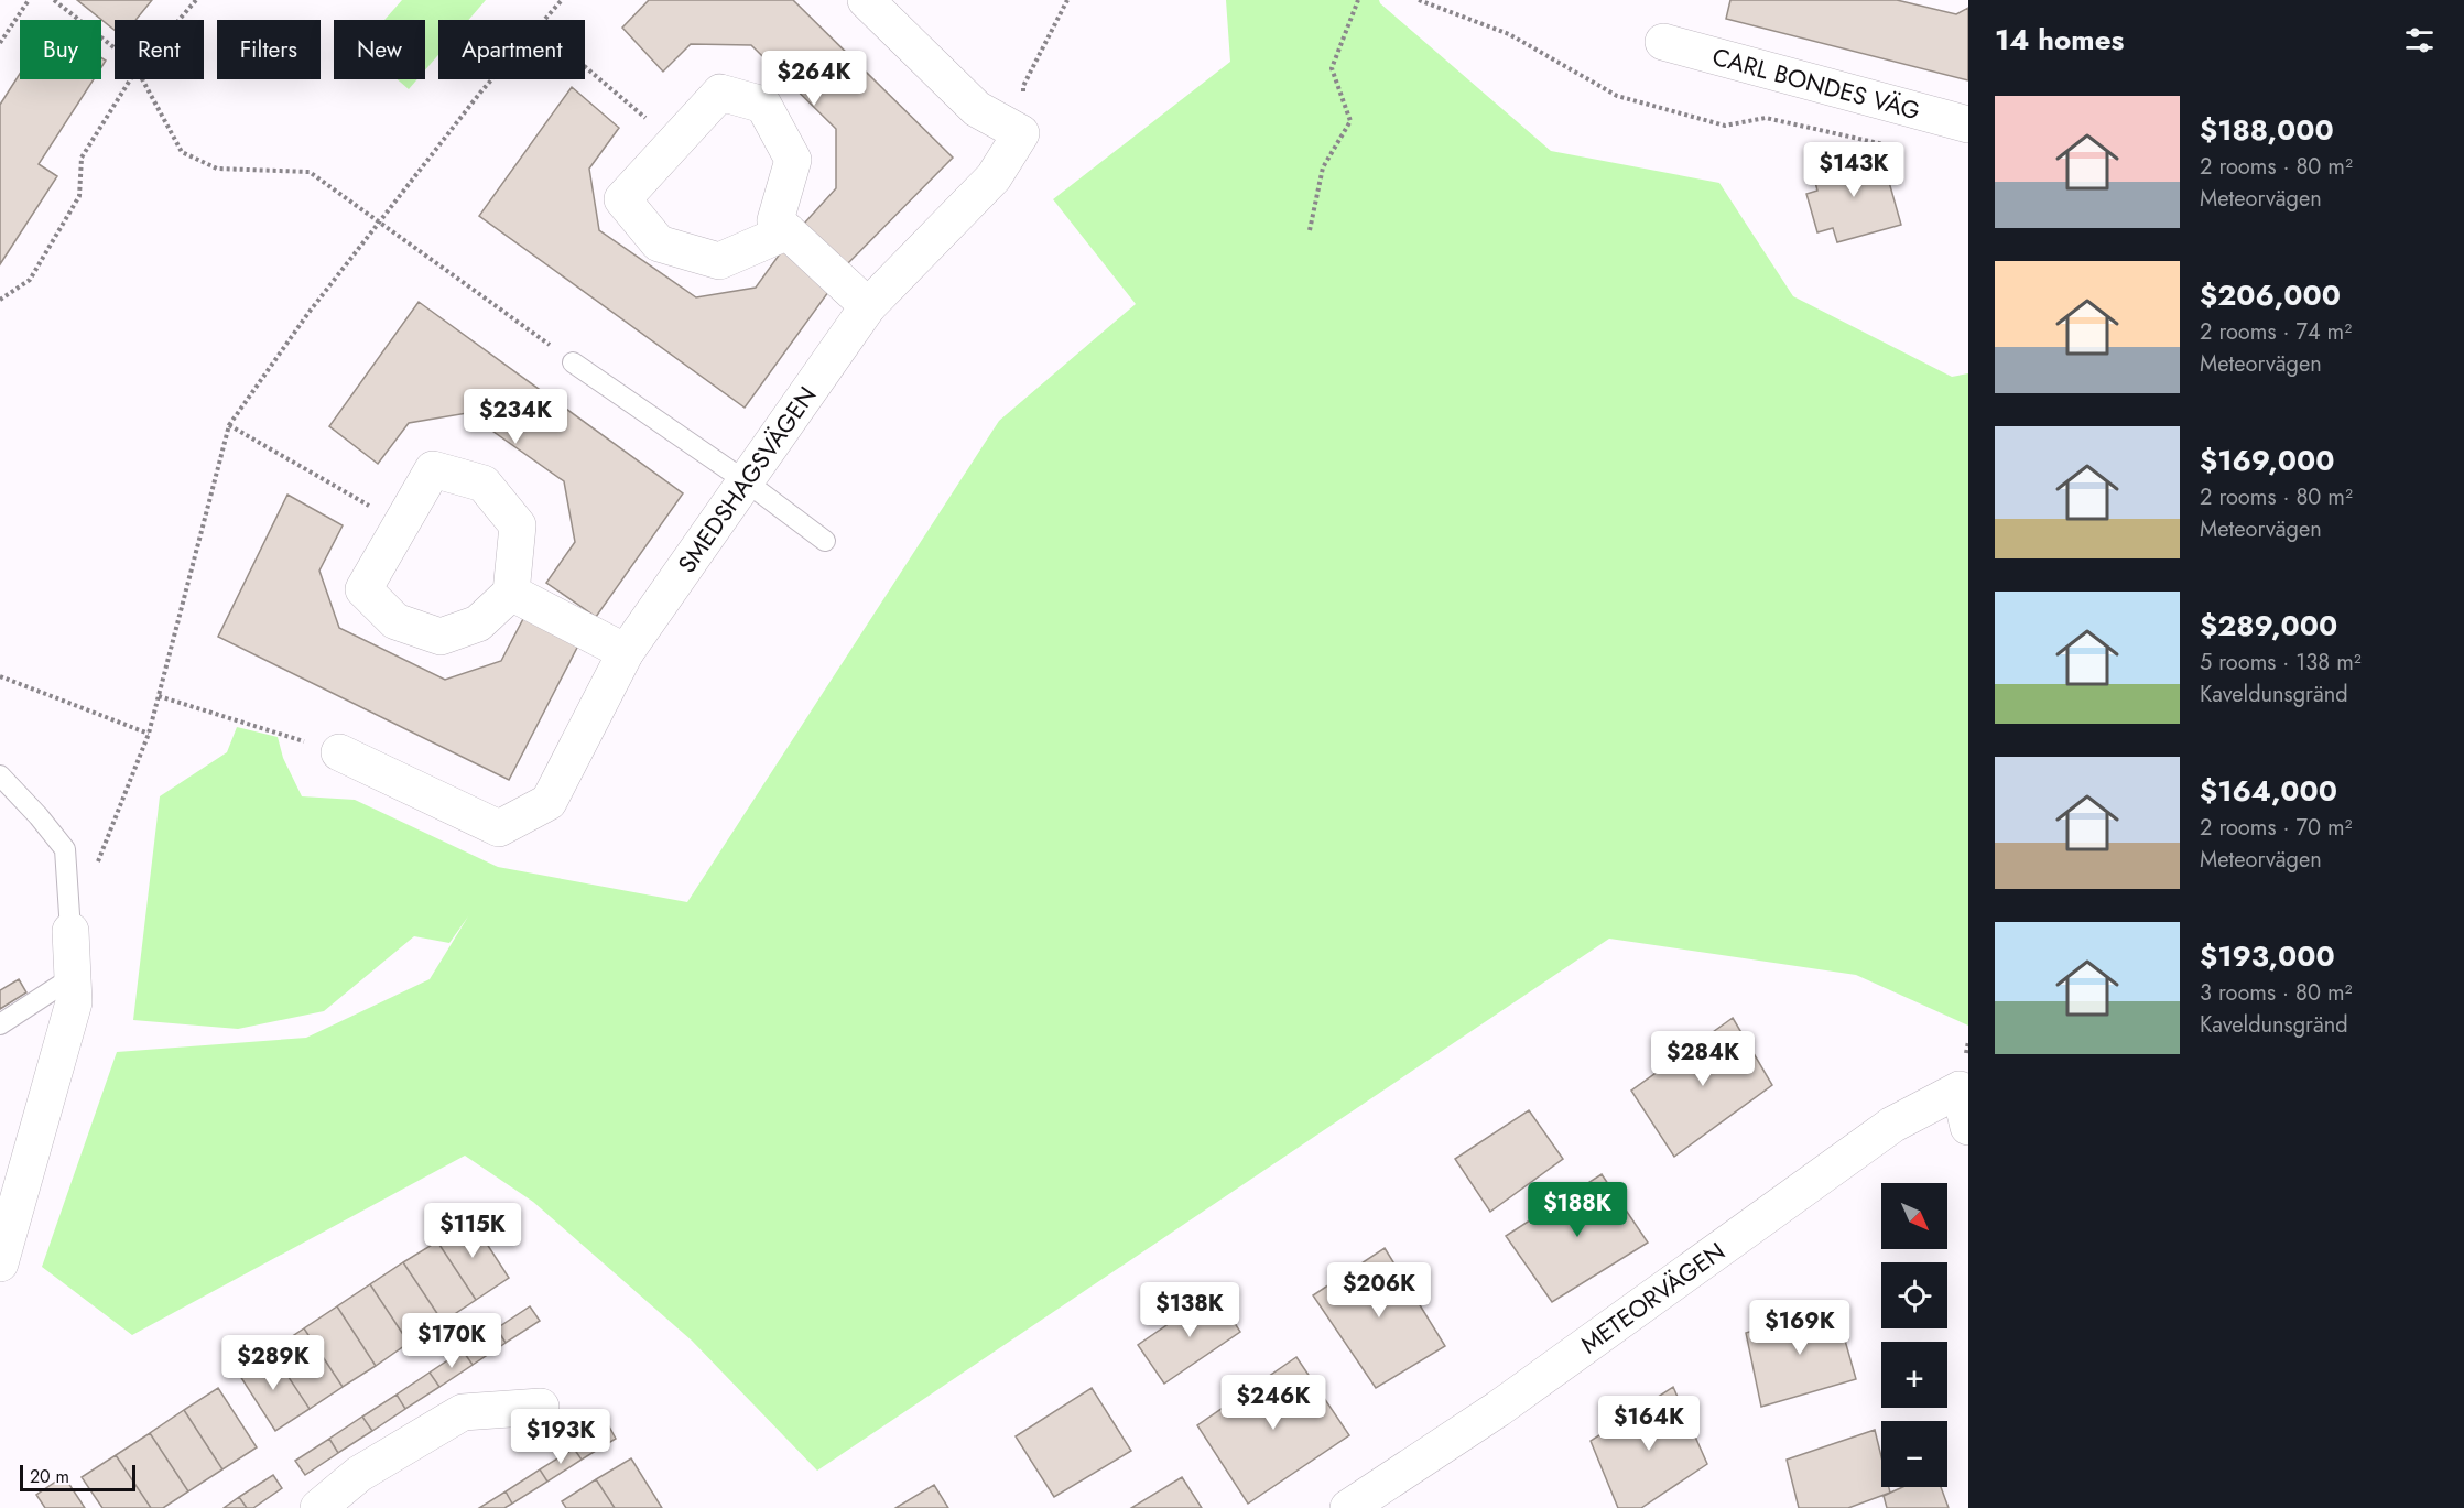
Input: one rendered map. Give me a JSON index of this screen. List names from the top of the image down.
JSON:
{
  "streets": {
    "street": ["CARL BONDES VÄG", "SMEDSHAGSVÄGEN", "METEORVÄGEN"]
  },
  "scale_bar": "20 m",
  "north": "bottom right",
  "page": {
    "heading": "14 homes",
    "chip": [
      "Buy",
      "Rent",
      "Filters",
      "New",
      "Apartment"
    ],
    "price": [
      "$264K",
      "$143K",
      "$234K",
      "$284K",
      "$188K",
      "$115K",
      "$206K",
      "$138K",
      "$169K",
      "$170K",
      "$289K",
      "$246K",
      "$164K",
      "$193K"
    ],
    "list": [
      {
        "name": "$188,000",
        "note": "2 rooms · 80 m² · Meteorvägen"
      },
      {
        "name": "$206,000",
        "note": "2 rooms · 74 m² · Meteorvägen"
      },
      {
        "name": "$169,000",
        "note": "2 rooms · 80 m² · Meteorvägen"
      },
      {
        "name": "$289,000",
        "note": "5 rooms · 138 m² · Kaveldunsgränd"
      },
      {
        "name": "$164,000",
        "note": "2 rooms · 70 m² · Meteorvägen"
      },
      {
        "name": "$193,000",
        "note": "3 rooms · 80 m² · Kaveldunsgränd"
      }
    ],
    "map_buttons": ["+", "−"],
    "scale": "20 m"
  }
}
